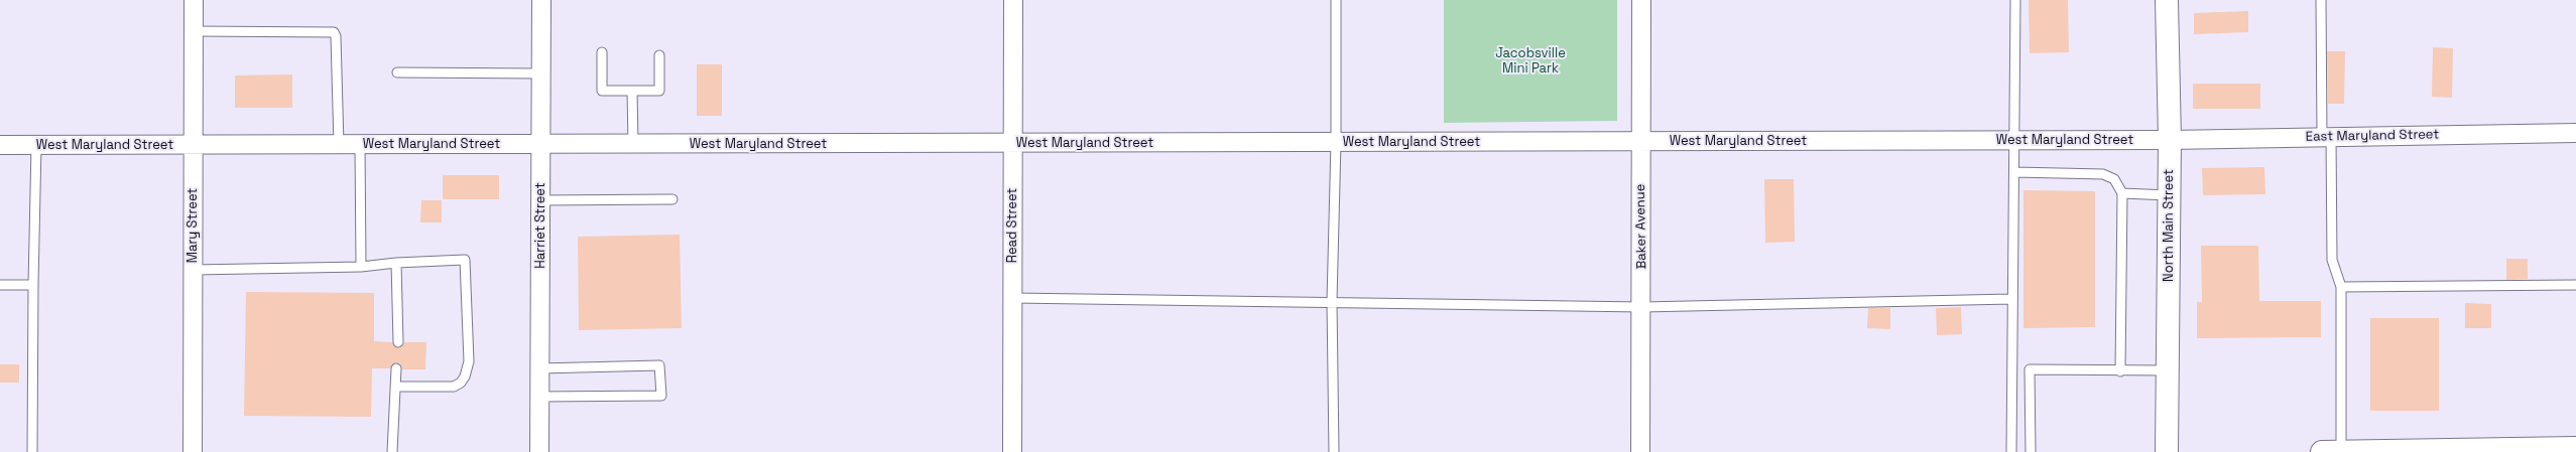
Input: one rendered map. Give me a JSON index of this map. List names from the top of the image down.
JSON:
{
  "streets": {
    "street": [
      "East Maryland Street",
      "West Maryland Street",
      "Mary Street",
      "Harriet Street",
      "Read Street",
      "North Main Street",
      "Baker Avenue"
    ]
  },
  "crossings": [
    ["East Maryland Street", "West Maryland Street"],
    ["East Maryland Street", "North Main Street"],
    ["West Maryland Street", "Mary Street"],
    ["West Maryland Street", "Harriet Street"],
    ["West Maryland Street", "Read Street"],
    ["West Maryland Street", "North Main Street"],
    ["West Maryland Street", "Baker Avenue"]
  ],
  "parks": ["Jacobsville Mini Park"]
}
